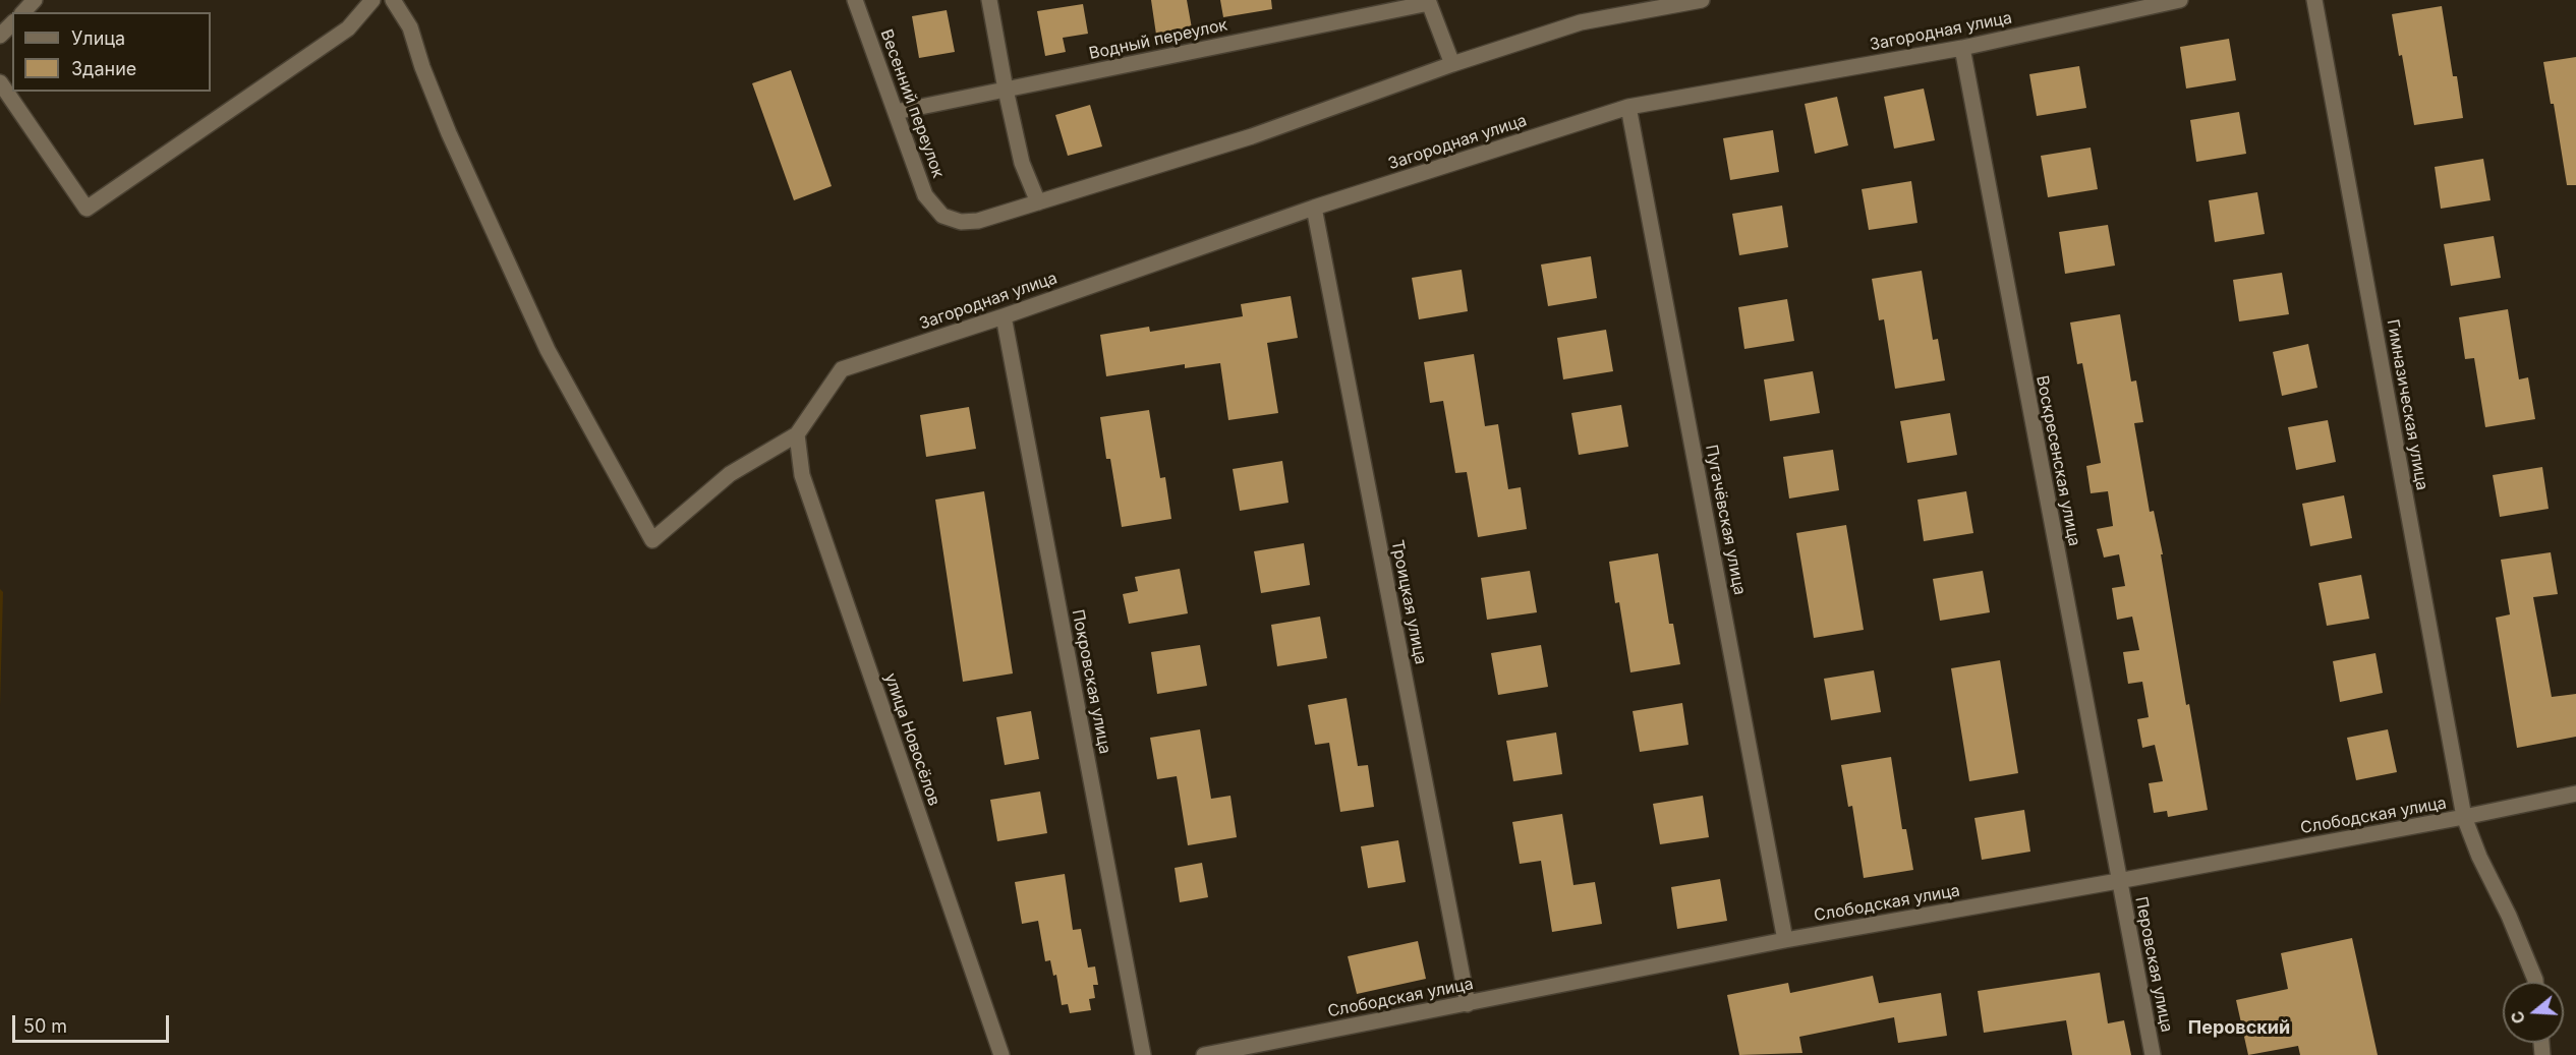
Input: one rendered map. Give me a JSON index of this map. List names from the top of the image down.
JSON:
{
  "streets": {
    "street": [
      "Загородная улица",
      "Водный переулок",
      "Весенний переулок",
      "Гимназическая улица",
      "Воскресенская улица",
      "Пугачёвская улица",
      "Троицкая улица",
      "Покровская улица",
      "улица Новосёлов",
      "Слободская улица",
      "Перовская улица"
    ]
  },
  "crossings": [
    ["Загородная улица", "Воскресенская улица"],
    ["Загородная улица", "Пугачёвская улица"],
    ["Загородная улица", "Троицкая улица"],
    ["Загородная улица", "Покровская улица"],
    ["Загородная улица", "улица Новосёлов"],
    ["Водный переулок", "Весенний переулок"],
    ["Гимназическая улица", "Слободская улица"],
    ["Воскресенская улица", "Слободская улица"],
    ["Воскресенская улица", "Перовская улица"],
    ["Пугачёвская улица", "Слободская улица"],
    ["Троицкая улица", "Слободская улица"],
    ["Слободская улица", "Перовская улица"]
  ],
  "districts": ["Перовский"],
  "legend": ["Улица", "Здание"],
  "scale_bar": "50 m",
  "north": "left"
}
